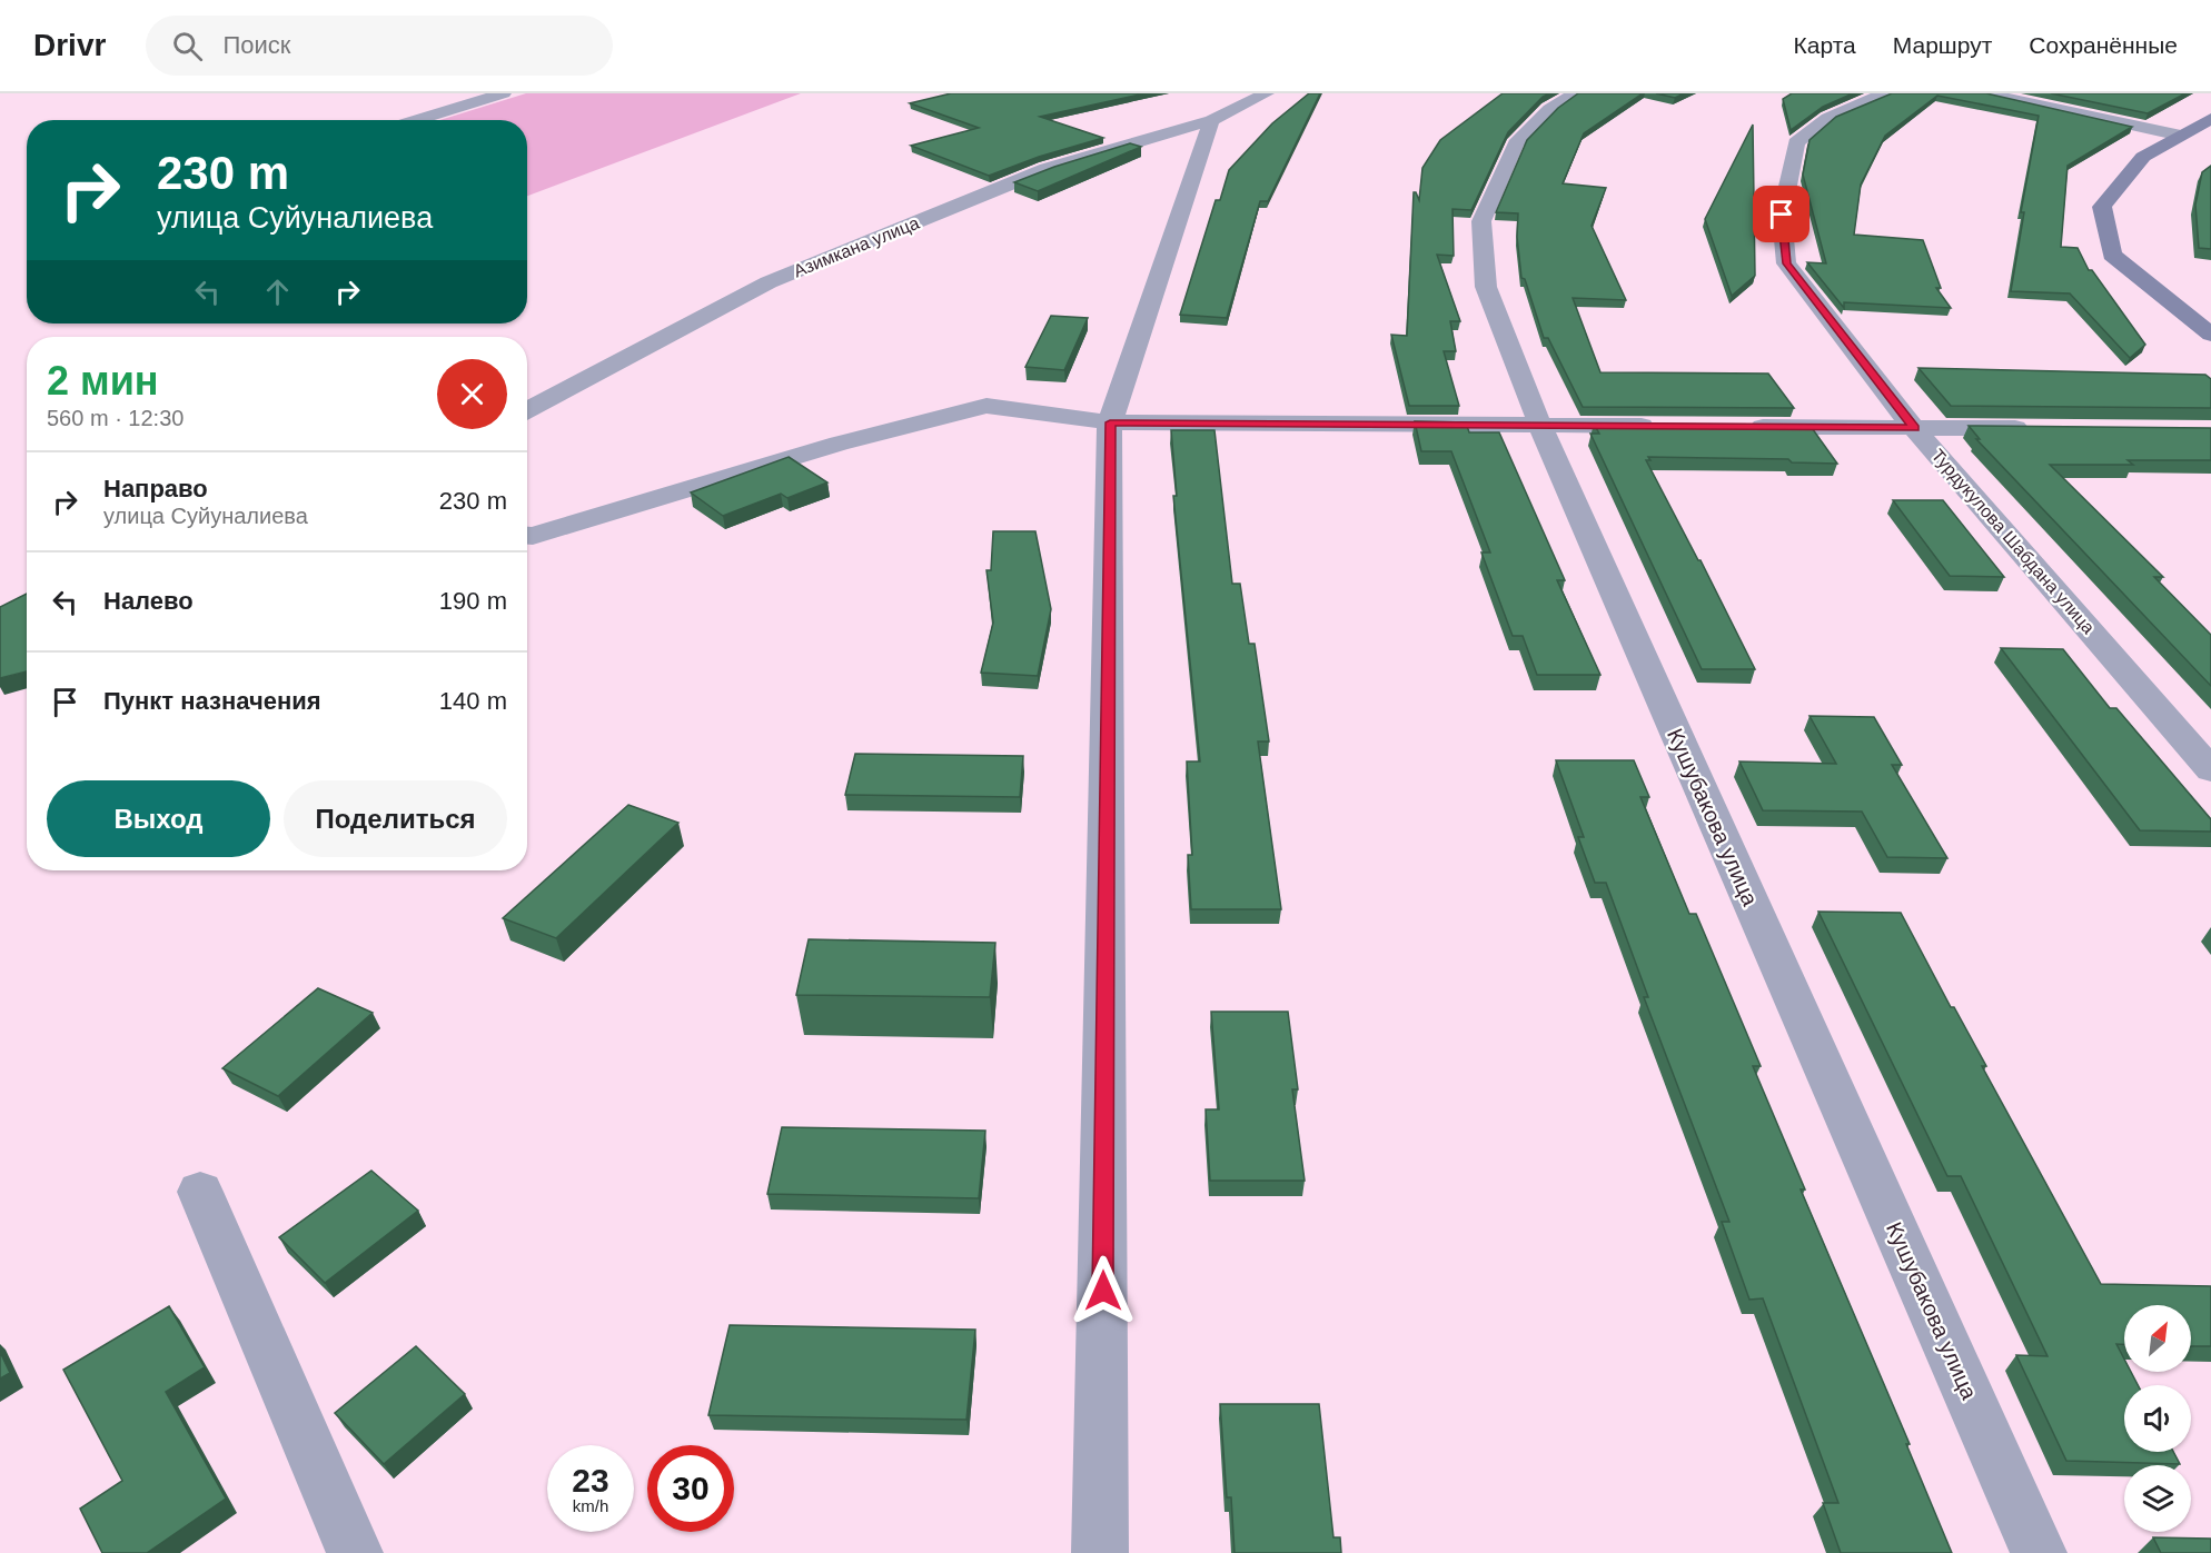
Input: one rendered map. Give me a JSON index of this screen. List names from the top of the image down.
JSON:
{
  "streets": {
    "street": ["Азимкана улица", "Турдукулова Шабдана улица", "Кушубакова улица"]
  },
  "north": "top right",
  "page": {
    "header": "Drivr",
    "search": "Поиск",
    "nav": ["Карта", "Маршрут", "Сохранённые"],
    "turn": ["230 m", "улица Суйуналиева"],
    "heading": ["2 мин", "560 m · 12:30"],
    "list": [
      {
        "name": "Направо",
        "note": "улица Суйуналиева",
        "value": "230 m"
      },
      {
        "name": "Налево",
        "value": "190 m"
      },
      {
        "name": "Пункт назначения",
        "value": "140 m"
      }
    ],
    "buttons": ["Выход", "Поделиться"],
    "speed": "23 km/h",
    "limit": "30"
  }
}
